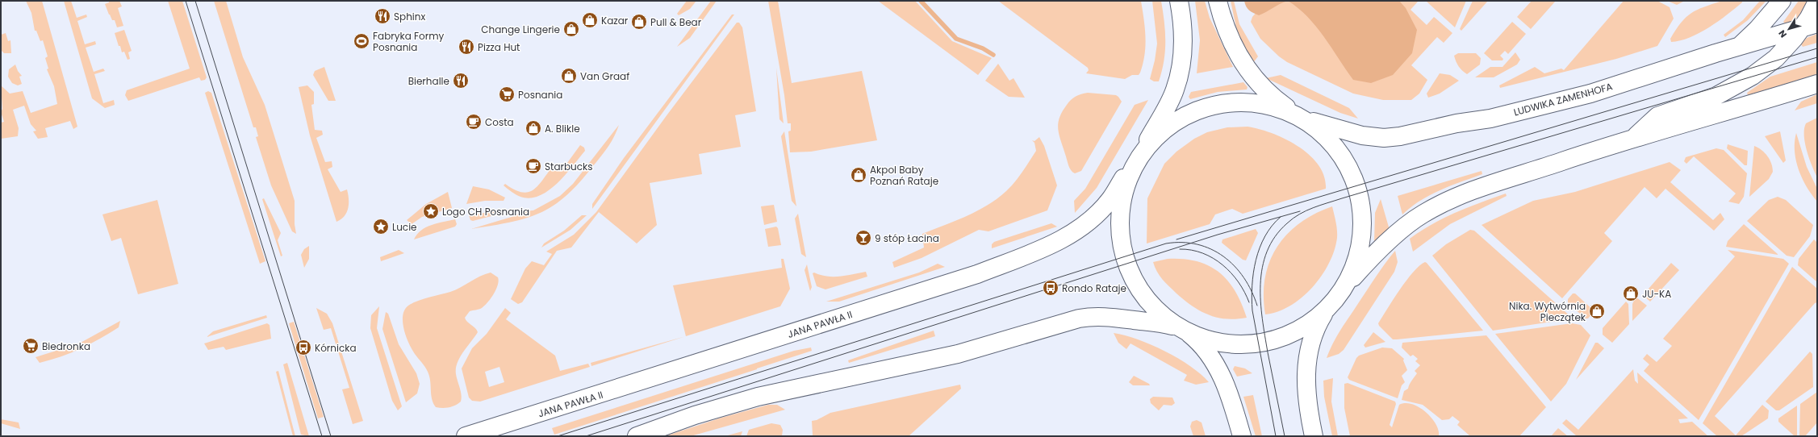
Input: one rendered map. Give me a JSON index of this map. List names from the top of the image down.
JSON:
{
  "streets": {
    "main road": ["LUDWIKA ZAMENHOFA", "JANA PAWŁA II"]
  },
  "places": {
    "restaurant": ["Sphinx", "Pizza Hut", "Bierhalle"],
    "shop": [
      "Kazar",
      "Pull & Bear",
      "Change Lingerie",
      "Van Graaf",
      "A. Blikle",
      "Akpol Baby Poznań Rataje",
      "JU-KA",
      "Nika. Wytwórnia Pieczątek"
    ],
    "sports": ["Fabryka Formy Posnania"],
    "supermarket": ["Posnania", "Biedronka"],
    "cafe": ["Costa", "Starbucks"],
    "place": ["Logo CH Posnania", "Lucie"],
    "bar": ["9 stóp Łacina"],
    "bus stop": ["Rondo Rataje", "Kórnicka"]
  },
  "north": "bottom left"
}
